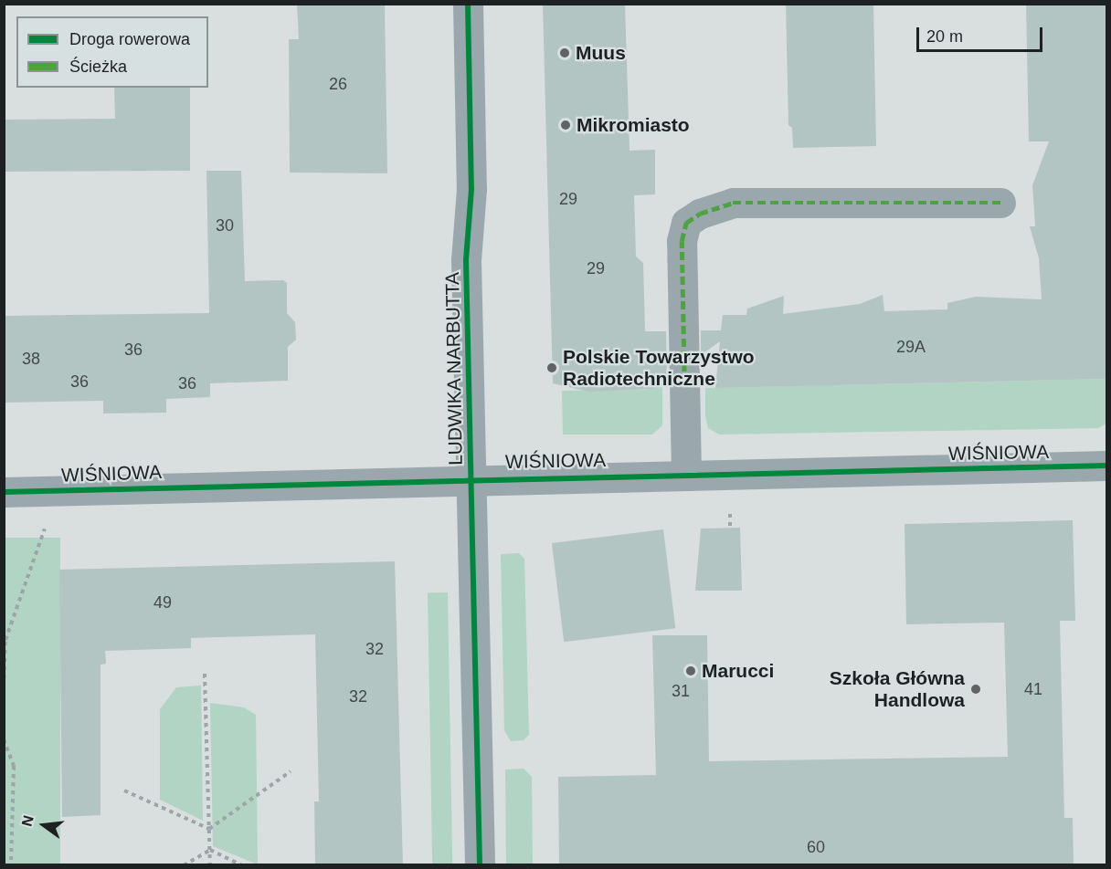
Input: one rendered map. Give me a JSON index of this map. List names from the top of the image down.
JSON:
{
  "streets": {
    "street": ["LUDWIKA NARBUTTA", "WIŚNIOWA"]
  },
  "crossings": [
    ["LUDWIKA NARBUTTA", "WIŚNIOWA"]
  ],
  "places": [
    "Muus",
    "Mikromiasto",
    "Polskie Towarzystwo Radiotechniczne",
    "Marucci",
    "Szkoła Główna Handlowa"
  ],
  "house_numbers": [
    "26",
    "29",
    "30",
    "29",
    "29A",
    "36",
    "38",
    "36",
    "36",
    "49",
    "32",
    "41",
    "31",
    "32",
    "60"
  ],
  "legend": ["Droga rowerowa", "Ścieżka"],
  "scale_bar": "20 m",
  "north": "left"
}
